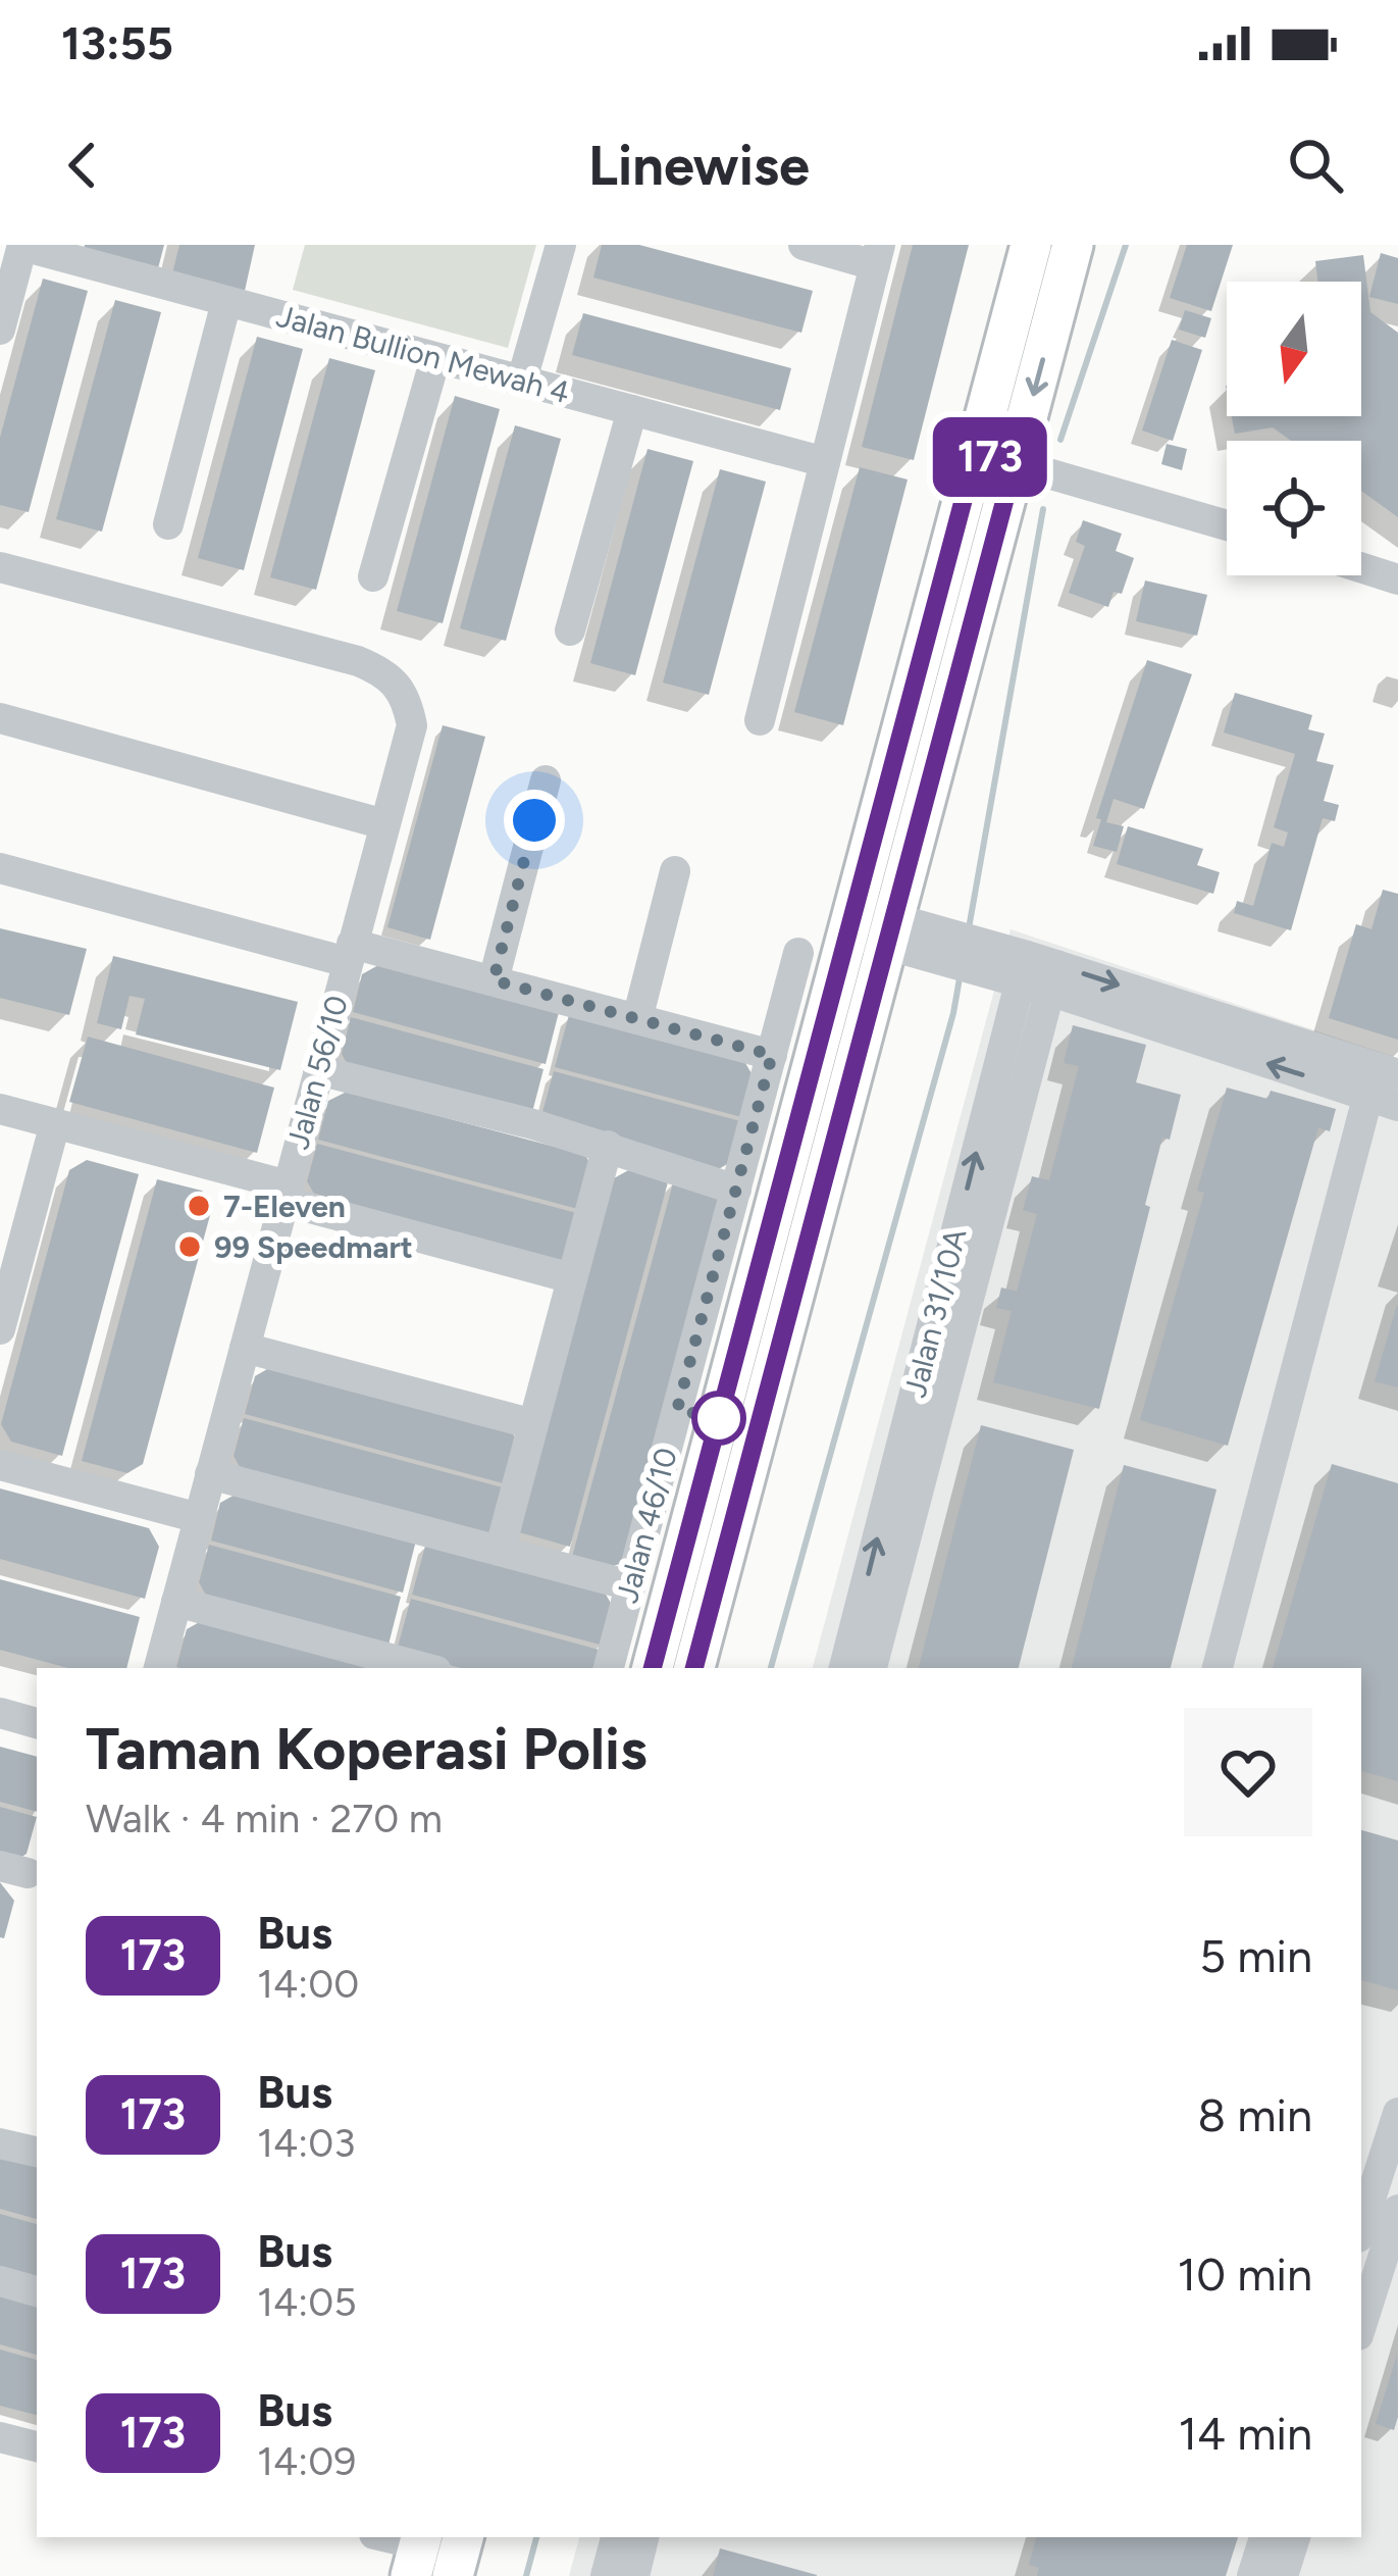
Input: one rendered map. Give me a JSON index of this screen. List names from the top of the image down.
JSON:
{
  "streets": {
    "main road": ["Jalan 46/10"],
    "street": ["Jalan Bullion Mewah 4", "Jalan 56/10", "Jalan 31/10A"]
  },
  "places": ["7-Eleven", "99 Speedmart"],
  "lines": ["bus line 173"],
  "north": "bottom",
  "page": {
    "status": "13:55",
    "header": "Linewise",
    "on_map": "173",
    "heading": ["Taman Koperasi Polis", "Walk · 4 min · 270 m"],
    "list": [
      {
        "mark": "173",
        "name": "Bus",
        "note": "14:00",
        "value": "5 min"
      },
      {
        "mark": "173",
        "name": "Bus",
        "note": "14:03",
        "value": "8 min"
      },
      {
        "mark": "173",
        "name": "Bus",
        "note": "14:05",
        "value": "10 min"
      },
      {
        "mark": "173",
        "name": "Bus",
        "note": "14:09",
        "value": "14 min"
      }
    ]
  }
}
